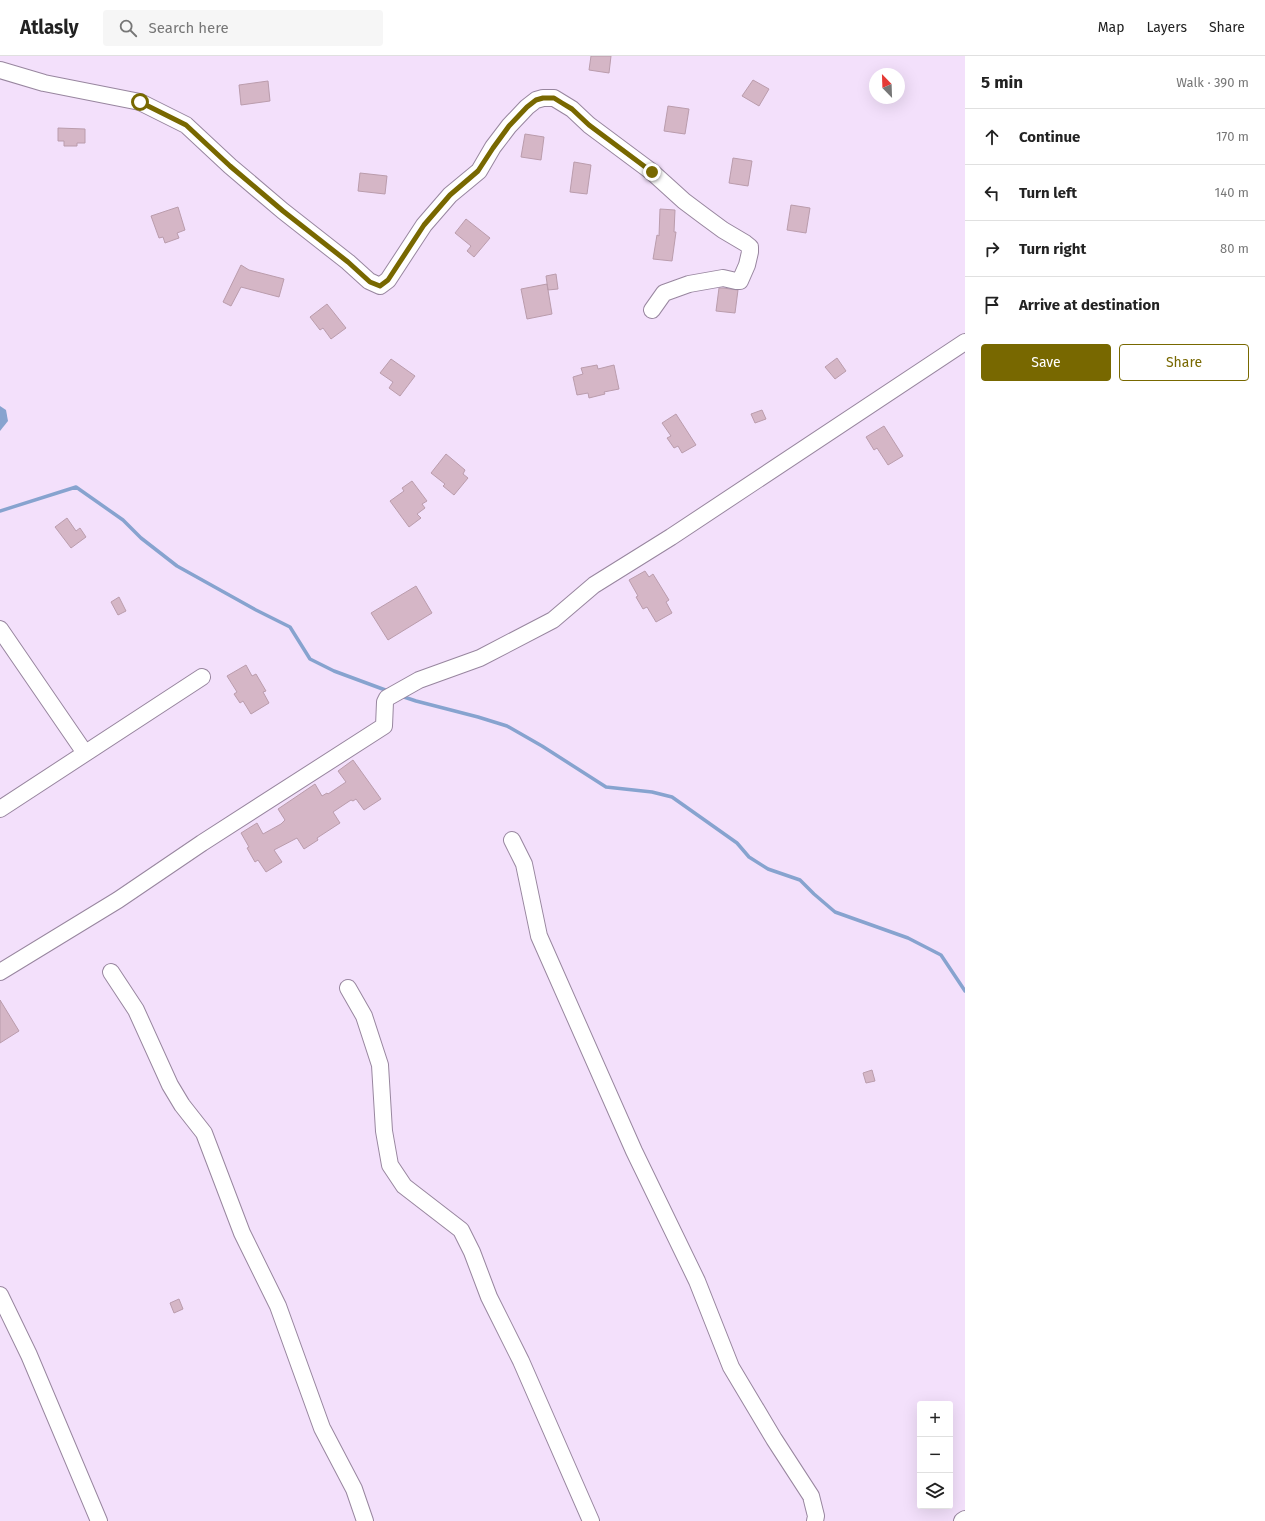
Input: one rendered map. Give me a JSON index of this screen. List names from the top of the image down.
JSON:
{
  "north": "top left",
  "page": {
    "header": "Atlasly",
    "search": "Search here",
    "nav": ["Map", "Layers", "Share"],
    "heading": ["5 min", "Walk · 390 m"],
    "list": [
      ["Continue", "170 m"],
      ["Turn left", "140 m"],
      ["Turn right", "80 m"],
      "Arrive at destination"
    ],
    "buttons": ["Save", "Share"],
    "map_buttons": ["+", "−"]
  }
}
